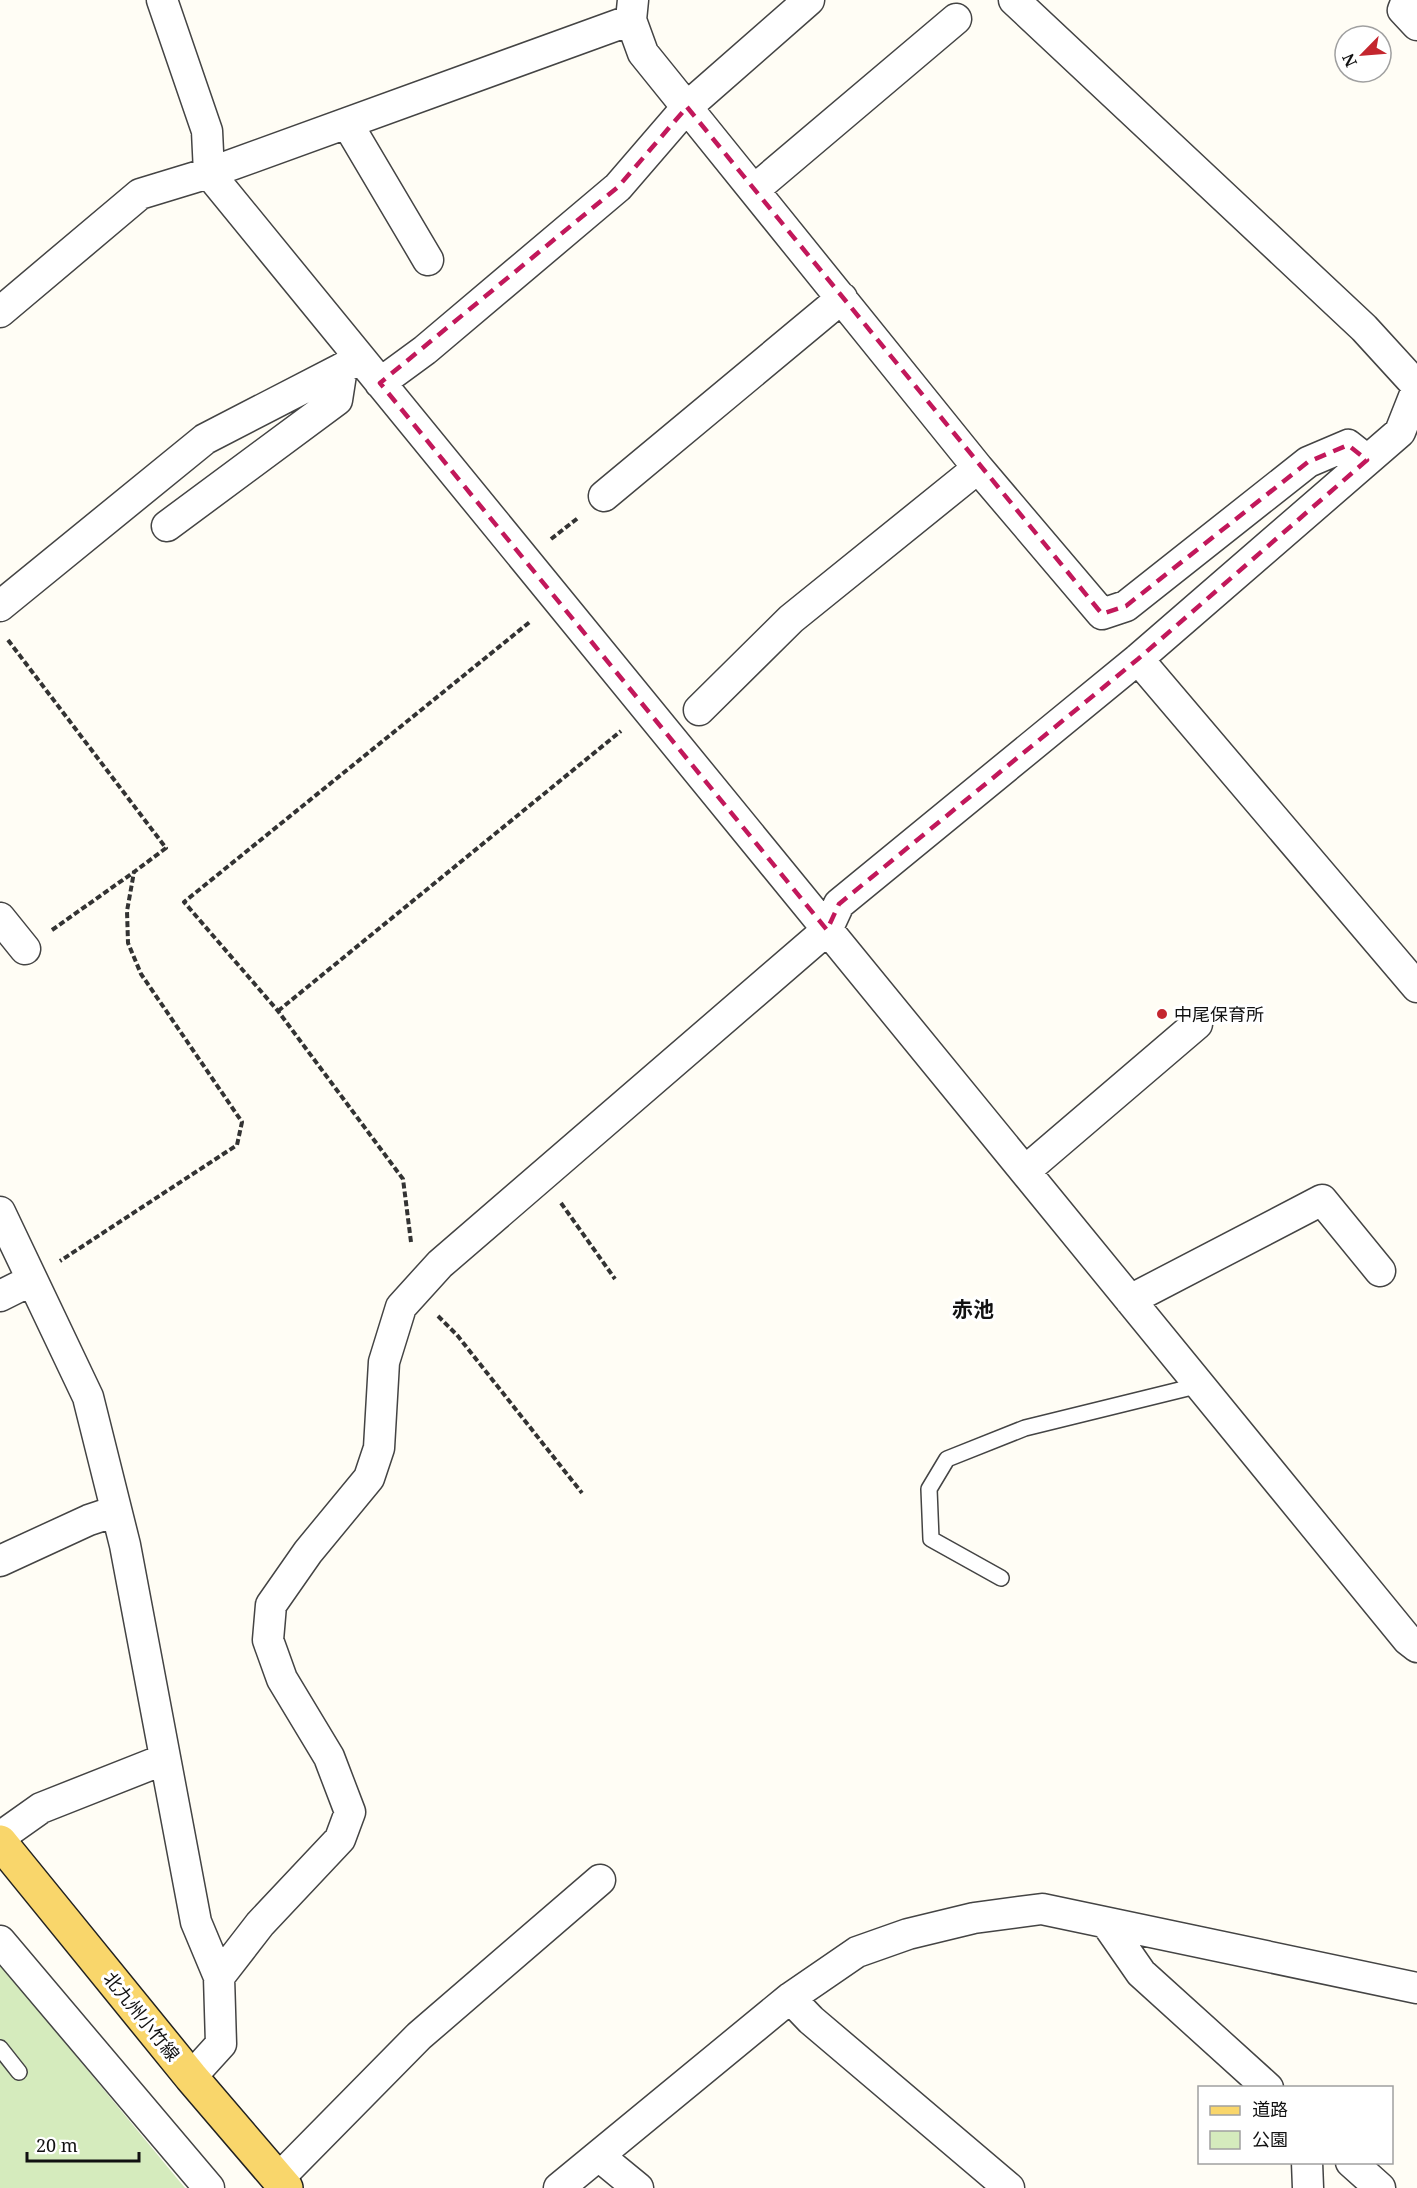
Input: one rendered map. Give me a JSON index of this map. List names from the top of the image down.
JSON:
{
  "streets": {
    "main road": ["北九州小竹線"]
  },
  "districts": ["赤池"],
  "places": ["中尾保育所"],
  "legend": ["道路", "公園"],
  "scale_bar": "20 m",
  "north": "bottom left"
}
